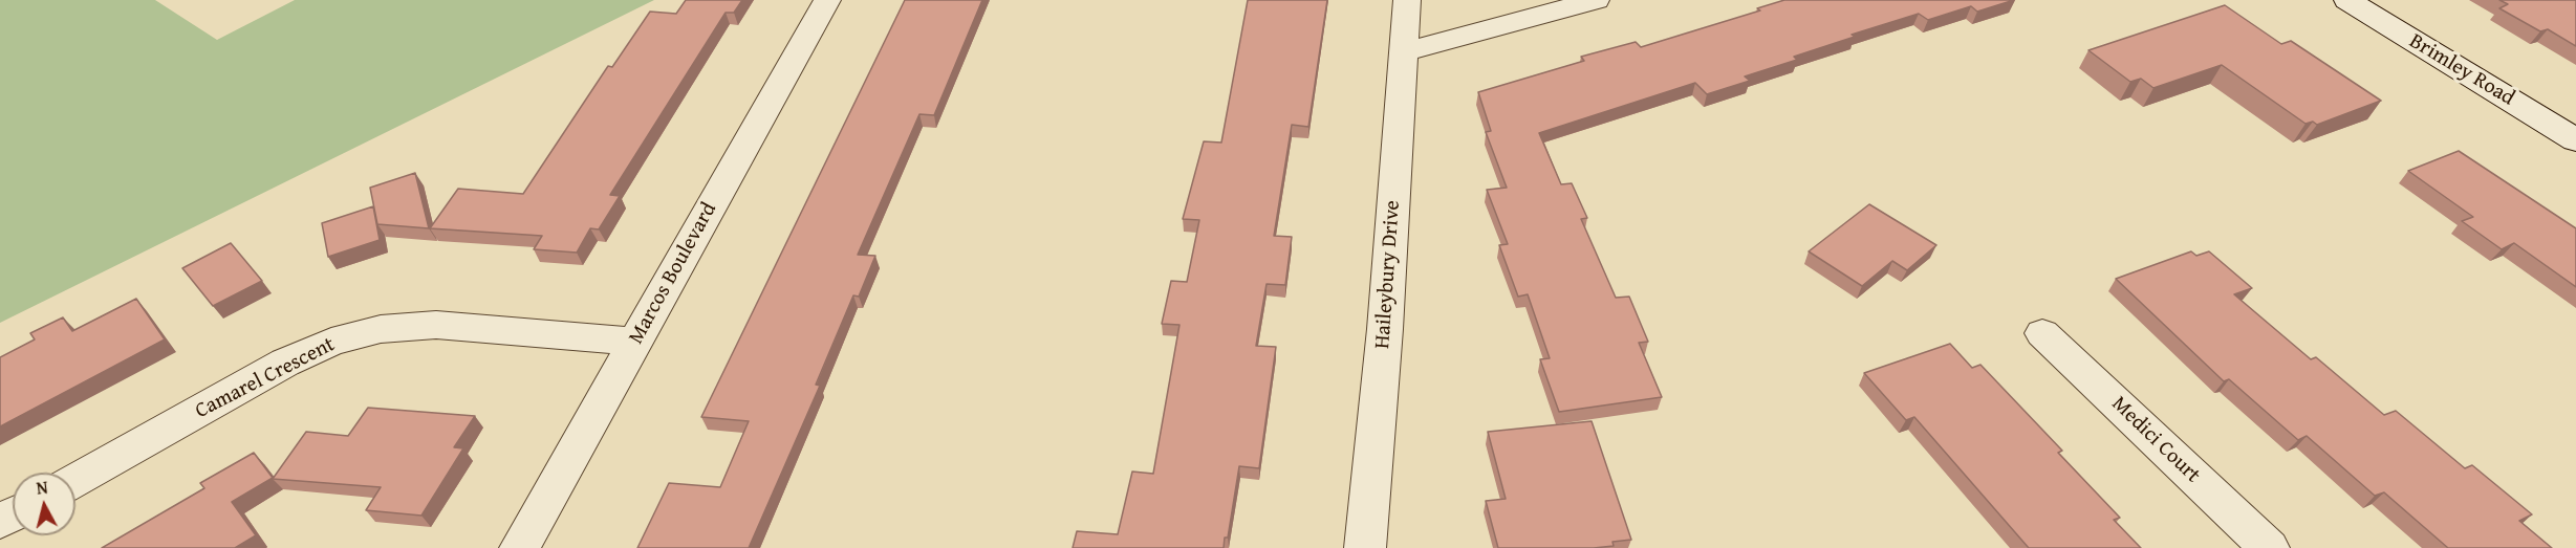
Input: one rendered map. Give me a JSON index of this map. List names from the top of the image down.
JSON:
{
  "streets": {
    "street": [
      "Brimley Road",
      "Marcos Boulevard",
      "Haileybury Drive",
      "Camarel Crescent",
      "Medici Court"
    ]
  },
  "crossings": [
    ["Marcos Boulevard", "Camarel Crescent"]
  ],
  "north": "top"
}
